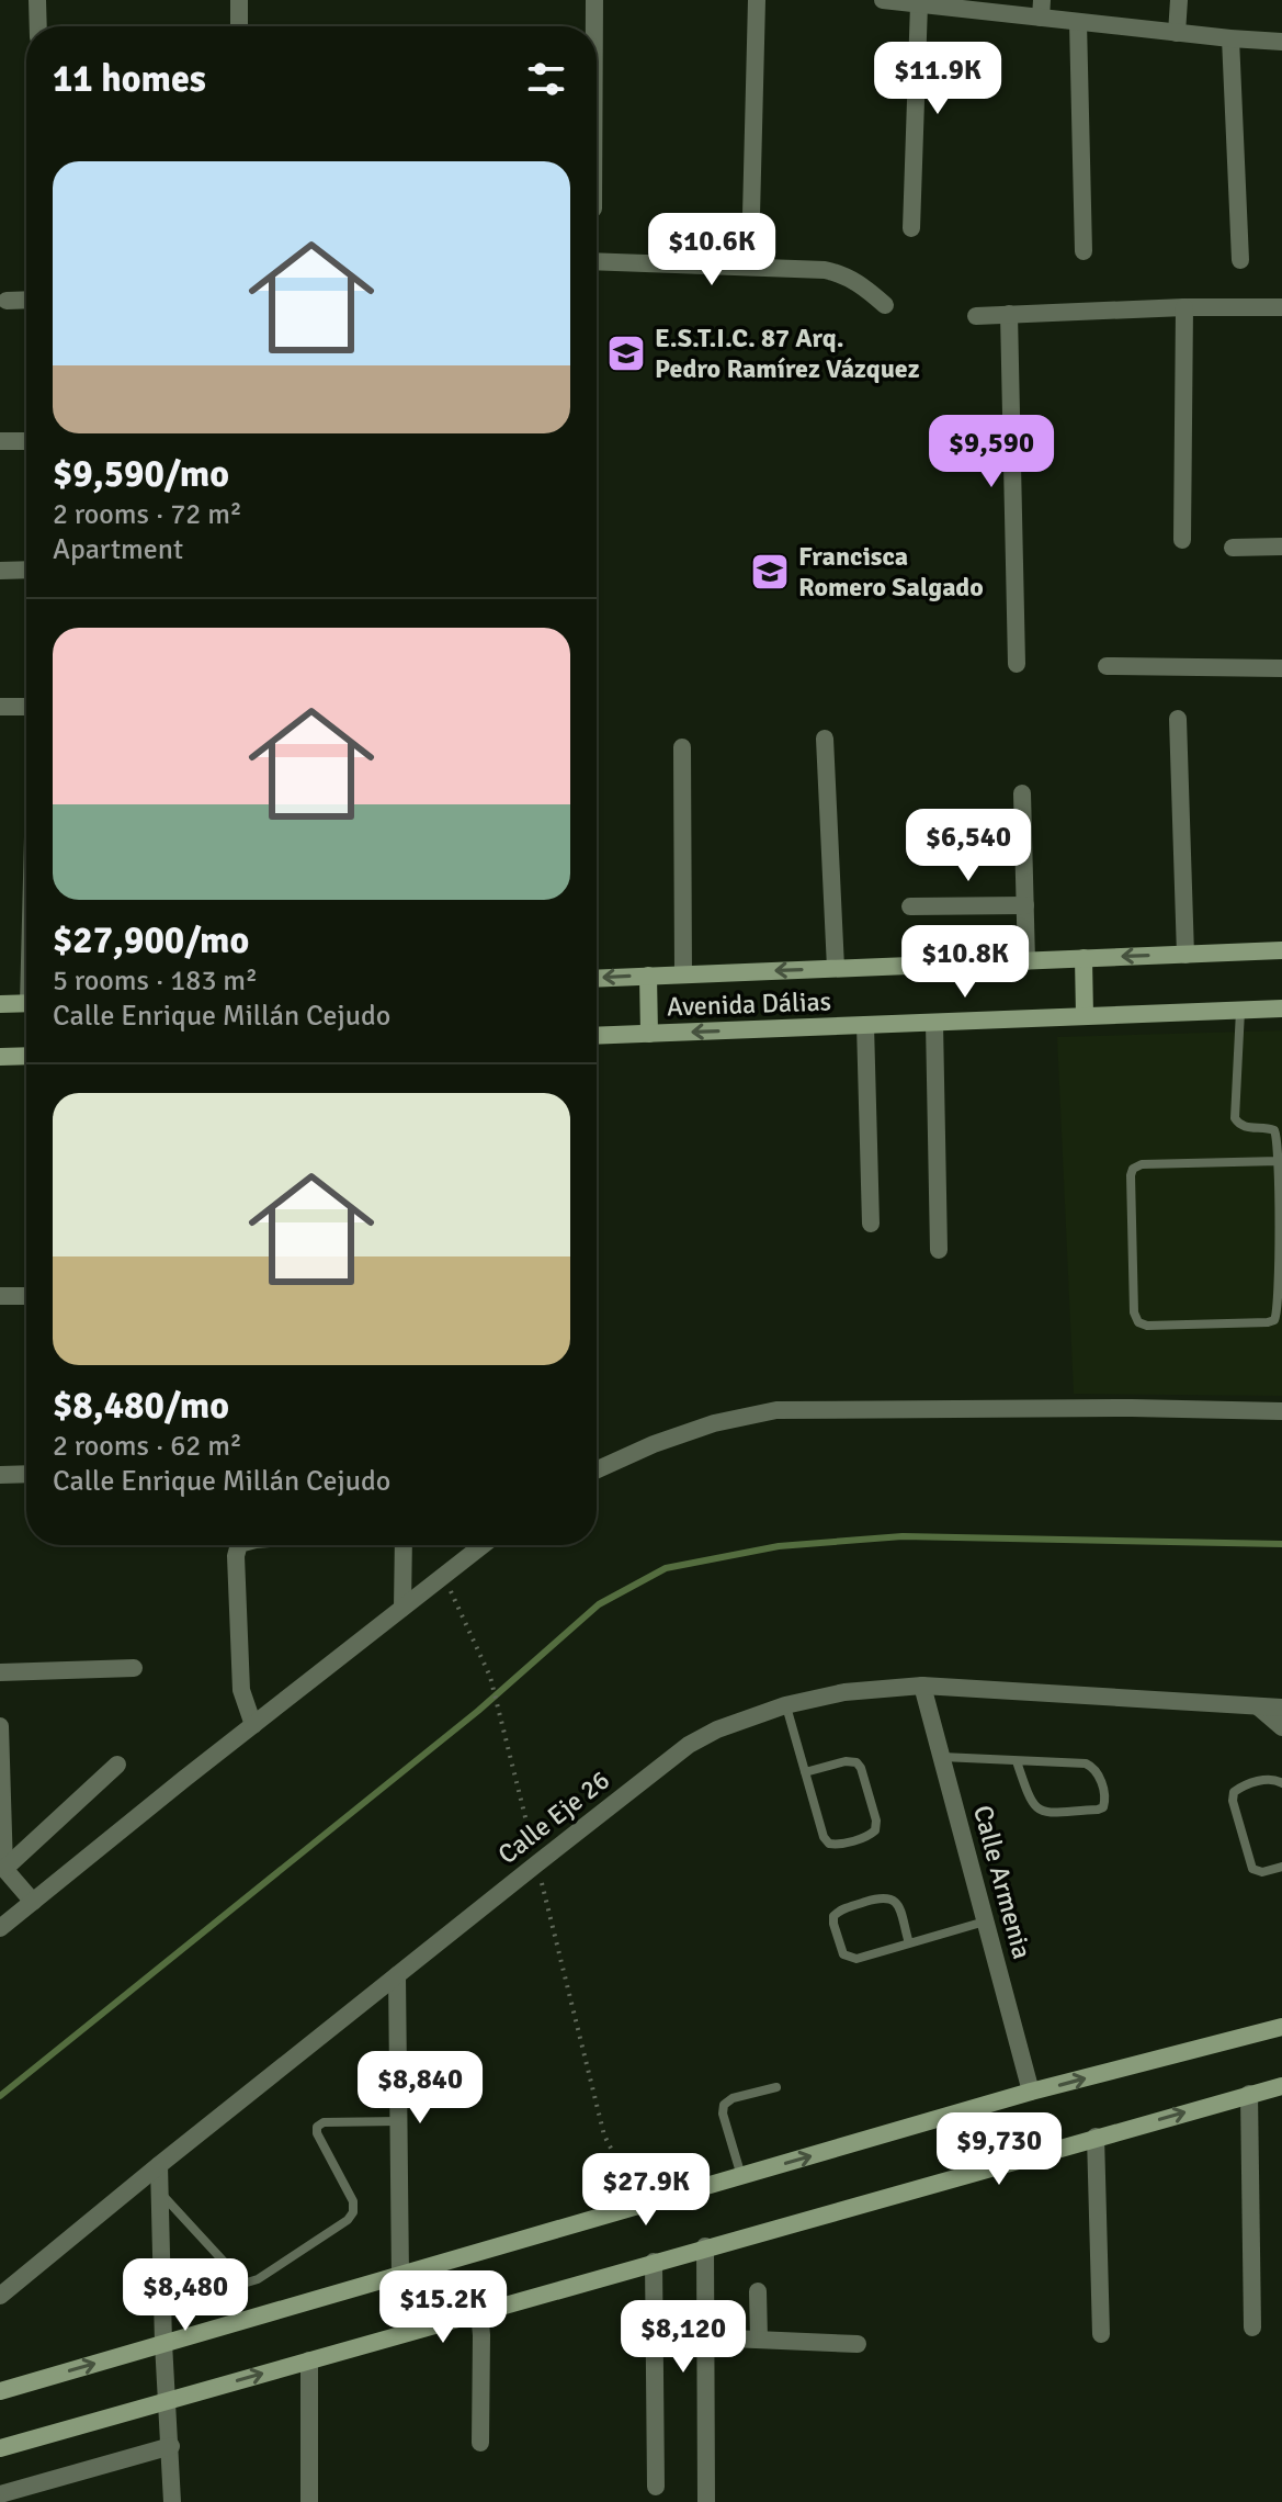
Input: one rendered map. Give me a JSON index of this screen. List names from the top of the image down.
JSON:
{
  "streets": {
    "main road": ["Avenida Dálias"],
    "street": ["Calle Eje 26", "Calle Armenia"]
  },
  "crossings": [
    ["Calle Eje 26", "Calle Armenia"]
  ],
  "places": {
    "school or university": ["E.S.T.I.C. 87 Arq. Pedro Ramírez Vázquez", "Francisca Romero Salgado"]
  },
  "page": {
    "heading": "11 homes",
    "price": [
      "$11.9K",
      "$10.6K",
      "$9,590",
      "$6,540",
      "$10.8K",
      "$8,840",
      "$9,730",
      "$27.9K",
      "$8,480",
      "$15.2K",
      "$8,120"
    ],
    "list": [
      {
        "name": "$9,590/mo",
        "note": "2 rooms · 72 m² · Apartment"
      },
      {
        "name": "$27,900/mo",
        "note": "5 rooms · 183 m² · Calle Enrique Millán Cejudo"
      },
      {
        "name": "$8,480/mo",
        "note": "2 rooms · 62 m² · Calle Enrique Millán Cejudo"
      }
    ]
  }
}
